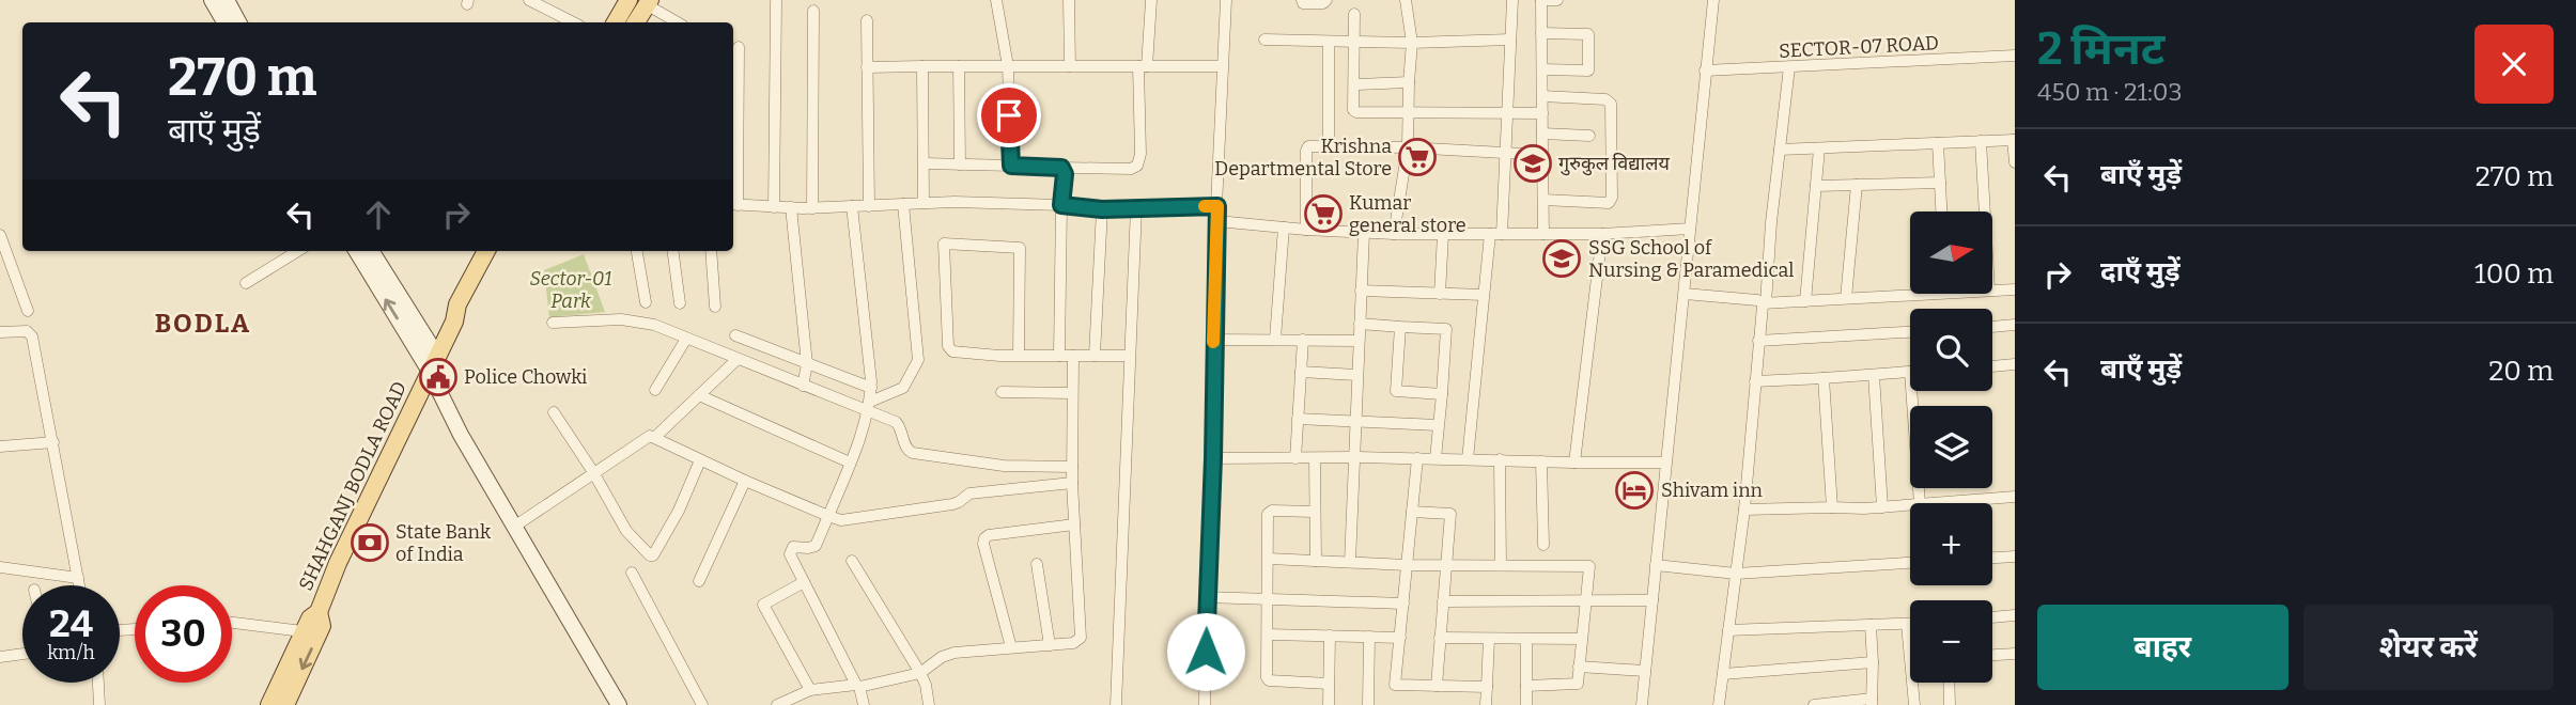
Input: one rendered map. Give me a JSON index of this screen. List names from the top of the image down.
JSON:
{
  "streets": {
    "main road": ["SHAHGANJ BODLA ROAD"],
    "street": ["SECTOR-07 ROAD"]
  },
  "districts": ["BODLA"],
  "parks": ["Sector-01 Park"],
  "places": {
    "supermarket": ["Krishna Departmental Store", "Kumar general store"],
    "school or university": ["गुरुकुल विद्यालय", "SSG School of Nursing & Paramedical"],
    "public building": ["Police Chowki"],
    "hotel": ["Shivam inn"],
    "bank": ["State Bank of India"]
  },
  "north": "right",
  "page": {
    "heading": ["2 मिनट", "450 m · 21:03"],
    "turn": ["270 m", "बाएँ मुड़ें"],
    "list": [
      {
        "name": "बाएँ मुड़ें",
        "value": "270 m"
      },
      {
        "name": "दाएँ मुड़ें",
        "value": "100 m"
      },
      {
        "name": "बाएँ मुड़ें",
        "value": "20 m"
      }
    ],
    "map_buttons": ["+", "−"],
    "speed": "24 km/h",
    "limit": "30",
    "buttons": ["बाहर", "शेयर करें"]
  }
}
